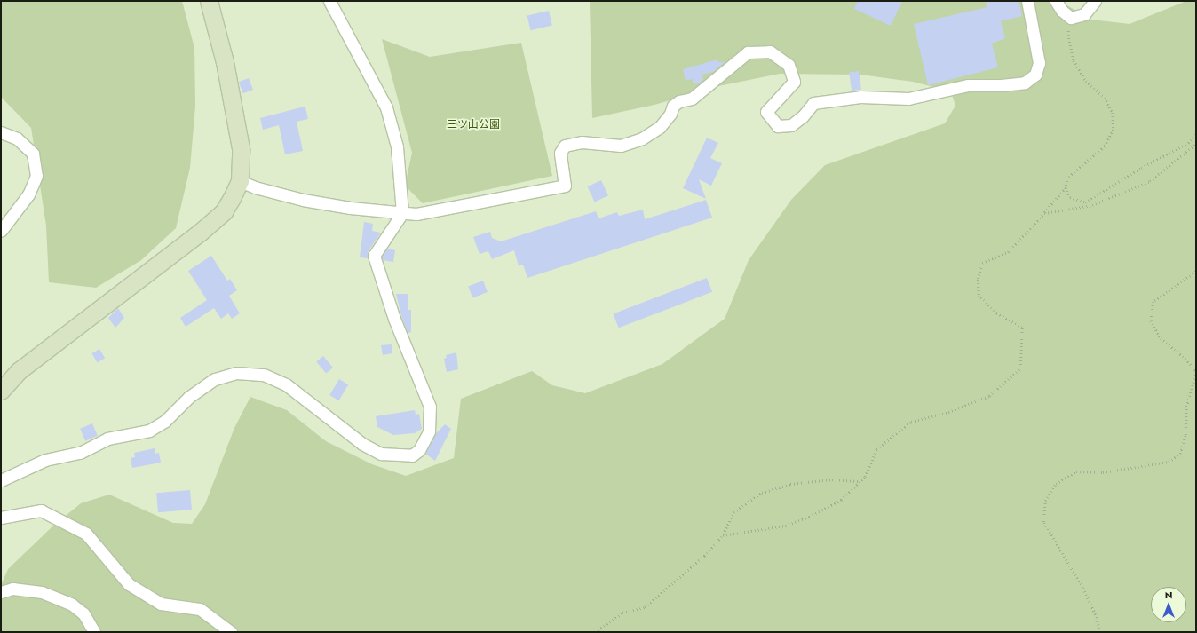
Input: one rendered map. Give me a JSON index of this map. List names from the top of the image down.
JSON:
{
  "parks": ["三ツ山公園"],
  "north": "top"
}
